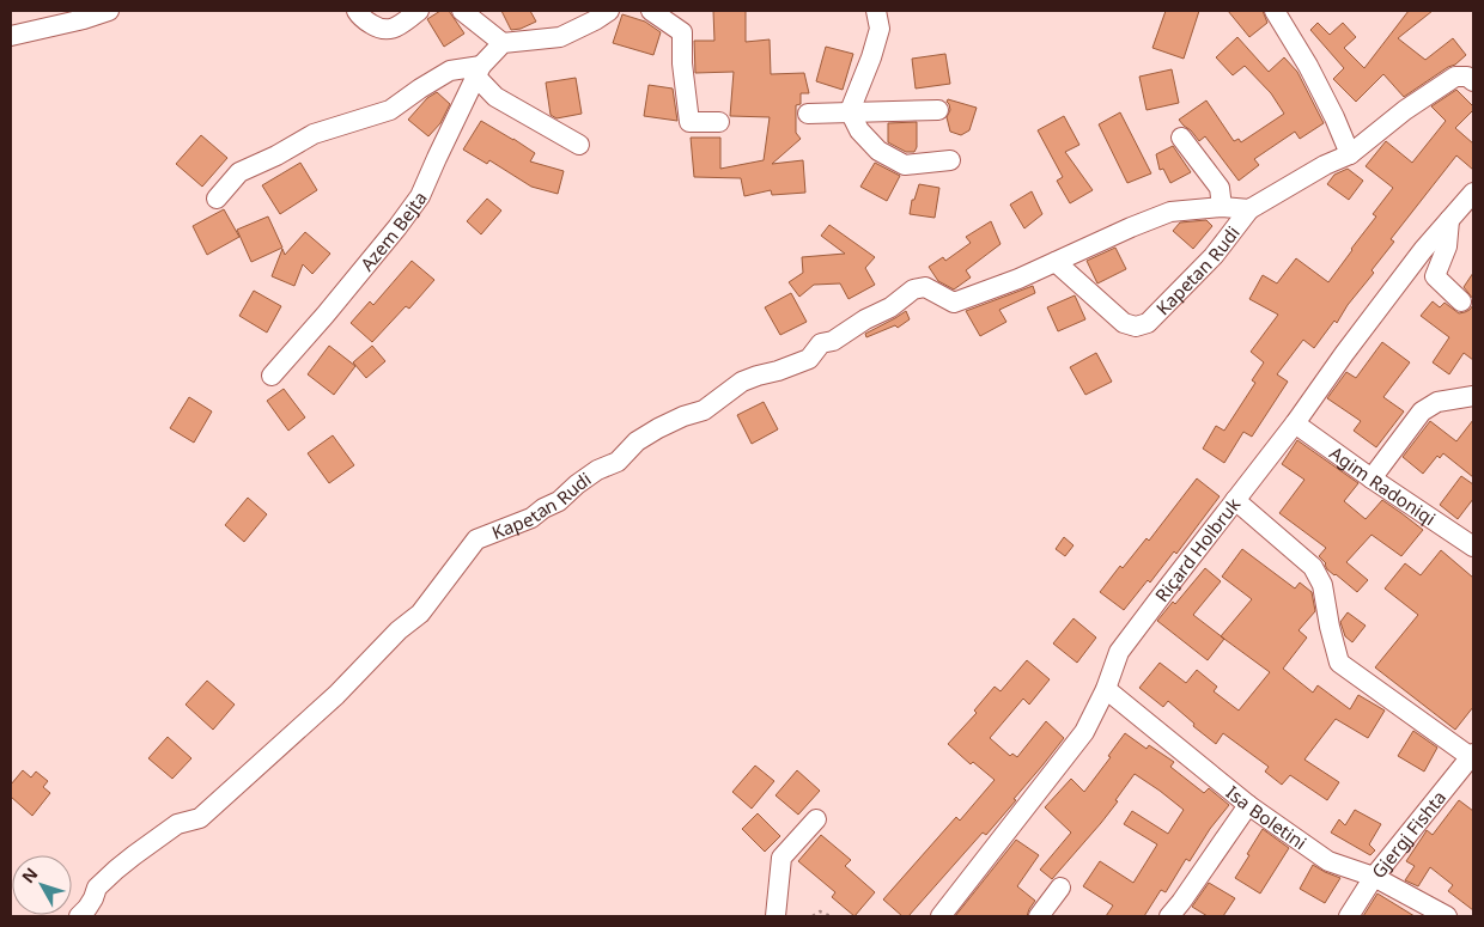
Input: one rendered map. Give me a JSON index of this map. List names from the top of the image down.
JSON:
{
  "streets": {
    "street": [
      "Azem Bejta",
      "Kapetan Rudi",
      "Agim Radoniqi",
      "Riçard Holbruk",
      "Isa Boletini",
      "Gjergj Fishta"
    ]
  },
  "crossings": [
    ["Agim Radoniqi", "Riçard Holbruk"],
    ["Riçard Holbruk", "Isa Boletini"],
    ["Isa Boletini", "Gjergj Fishta"]
  ],
  "north": "top left"
}
